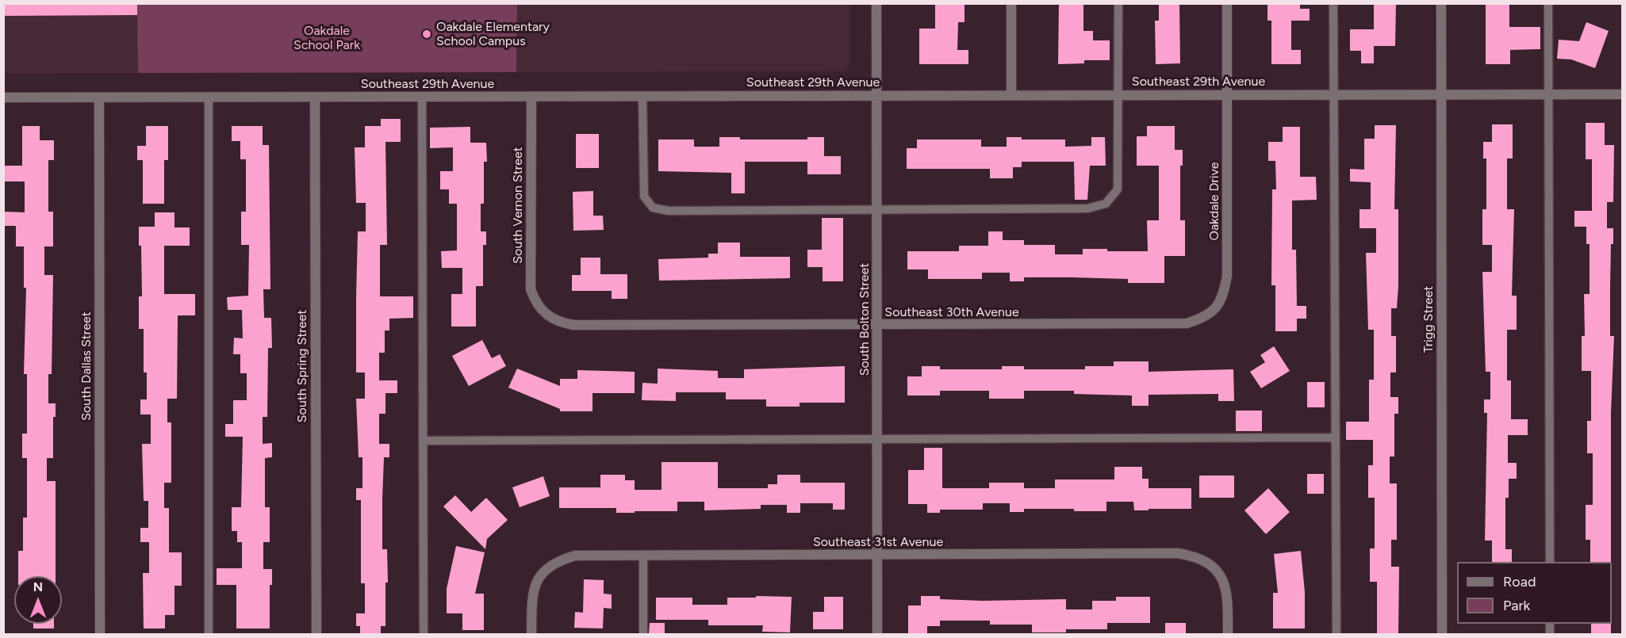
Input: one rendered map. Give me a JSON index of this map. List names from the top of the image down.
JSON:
{
  "streets": {
    "street": [
      "Southeast 29th Avenue",
      "Oakdale Drive",
      "South Vernon Street",
      "Southeast 30th Avenue",
      "South Bolton Street",
      "Trigg Street",
      "South Dallas Street",
      "South Spring Street",
      "Southeast 31st Avenue"
    ]
  },
  "crossings": [
    ["Southeast 29th Avenue", "Oakdale Drive"],
    ["Southeast 29th Avenue", "South Vernon Street"],
    ["Southeast 29th Avenue", "South Bolton Street"],
    ["Southeast 29th Avenue", "Trigg Street"],
    ["Southeast 29th Avenue", "South Dallas Street"],
    ["Southeast 29th Avenue", "South Spring Street"],
    ["Oakdale Drive", "Southeast 30th Avenue"],
    ["South Vernon Street", "Southeast 30th Avenue"],
    ["Southeast 30th Avenue", "South Bolton Street"],
    ["South Bolton Street", "Southeast 31st Avenue"]
  ],
  "parks": ["Oakdale School Park"],
  "places": ["Oakdale Elementary School Campus"],
  "legend": ["Road", "Park"],
  "north": "top"
}
